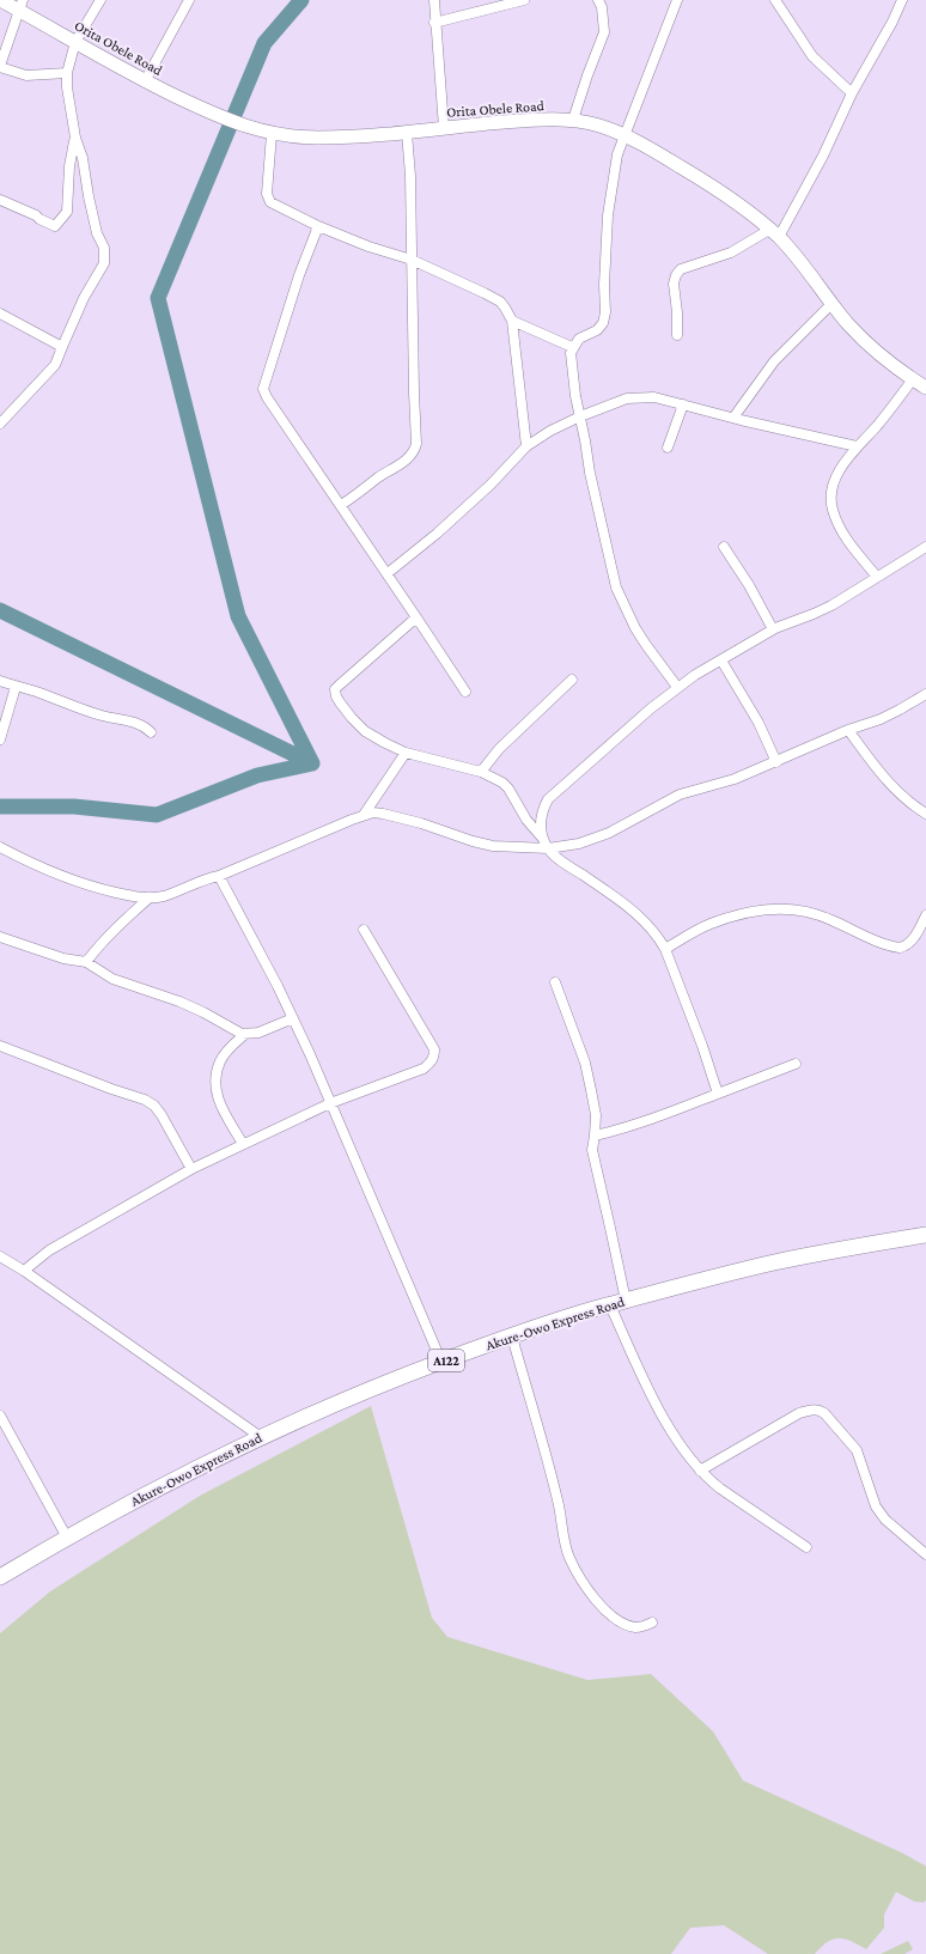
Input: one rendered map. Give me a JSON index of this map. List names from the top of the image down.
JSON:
{
  "streets": {
    "highway": ["Akure-Owo Express Road", "A122"],
    "main road": ["Orita Obele Road"]
  }
}
